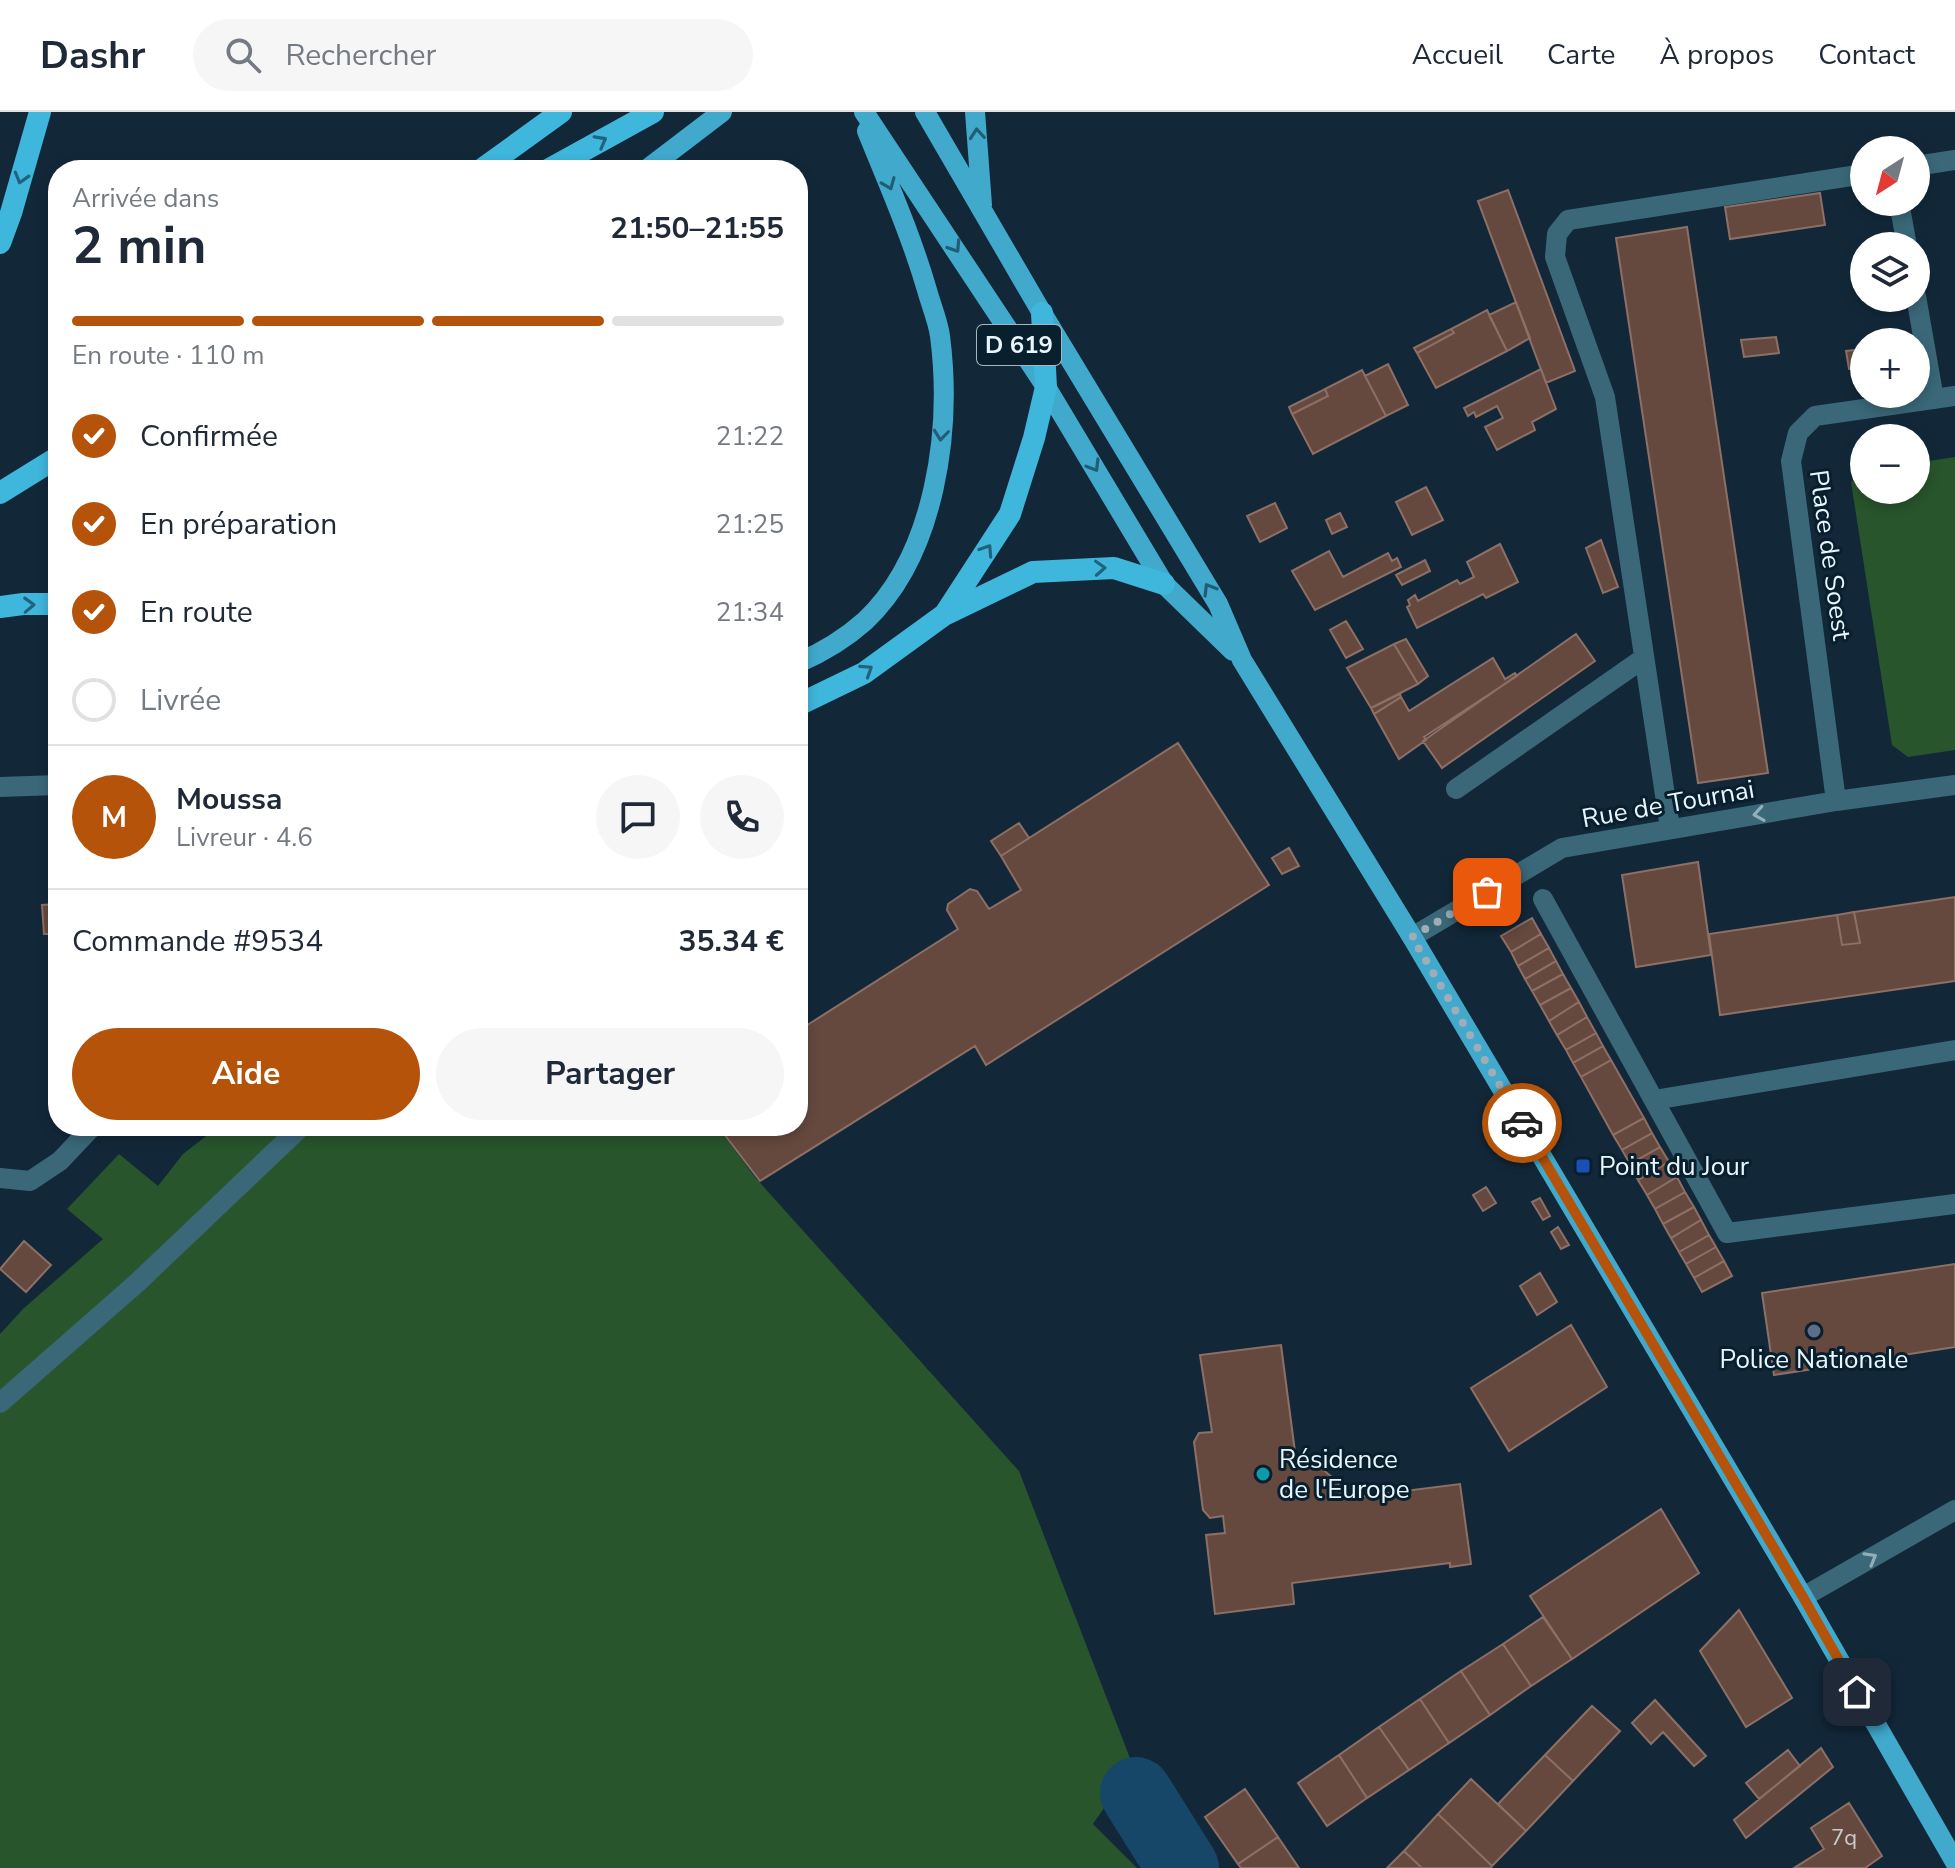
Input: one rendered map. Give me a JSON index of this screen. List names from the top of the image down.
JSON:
{
  "streets": {
    "main road": ["D 619"],
    "street": ["Place de Soest", "Rue de Tournai"]
  },
  "crossings": [
    ["D 619", "Rue de Tournai"],
    ["Place de Soest", "Rue de Tournai"]
  ],
  "places": {
    "transit": ["Point du Jour"],
    "other": ["Police Nationale", "Résidence de l'Europe"]
  },
  "house_numbers": ["7q"],
  "north": "bottom left",
  "page": {
    "header": "Dashr",
    "search": "Rechercher",
    "nav": [
      "Accueil",
      "Carte",
      "À propos",
      "Contact"
    ],
    "map_buttons": ["+", "−"],
    "heading": ["2 min", "Arrivée dans", "21:50–21:55"],
    "panel": [
      "Moussa",
      "Livreur · 4.6",
      "Commande #9534",
      "35.34 €"
    ],
    "bar": "En route · 110 m",
    "list": [
      ["Confirmée", "21:22"],
      ["En préparation", "21:25"],
      ["En route", "21:34"],
      "Livrée"
    ],
    "round": "M",
    "buttons": ["Aide", "Partager"]
  }
}
